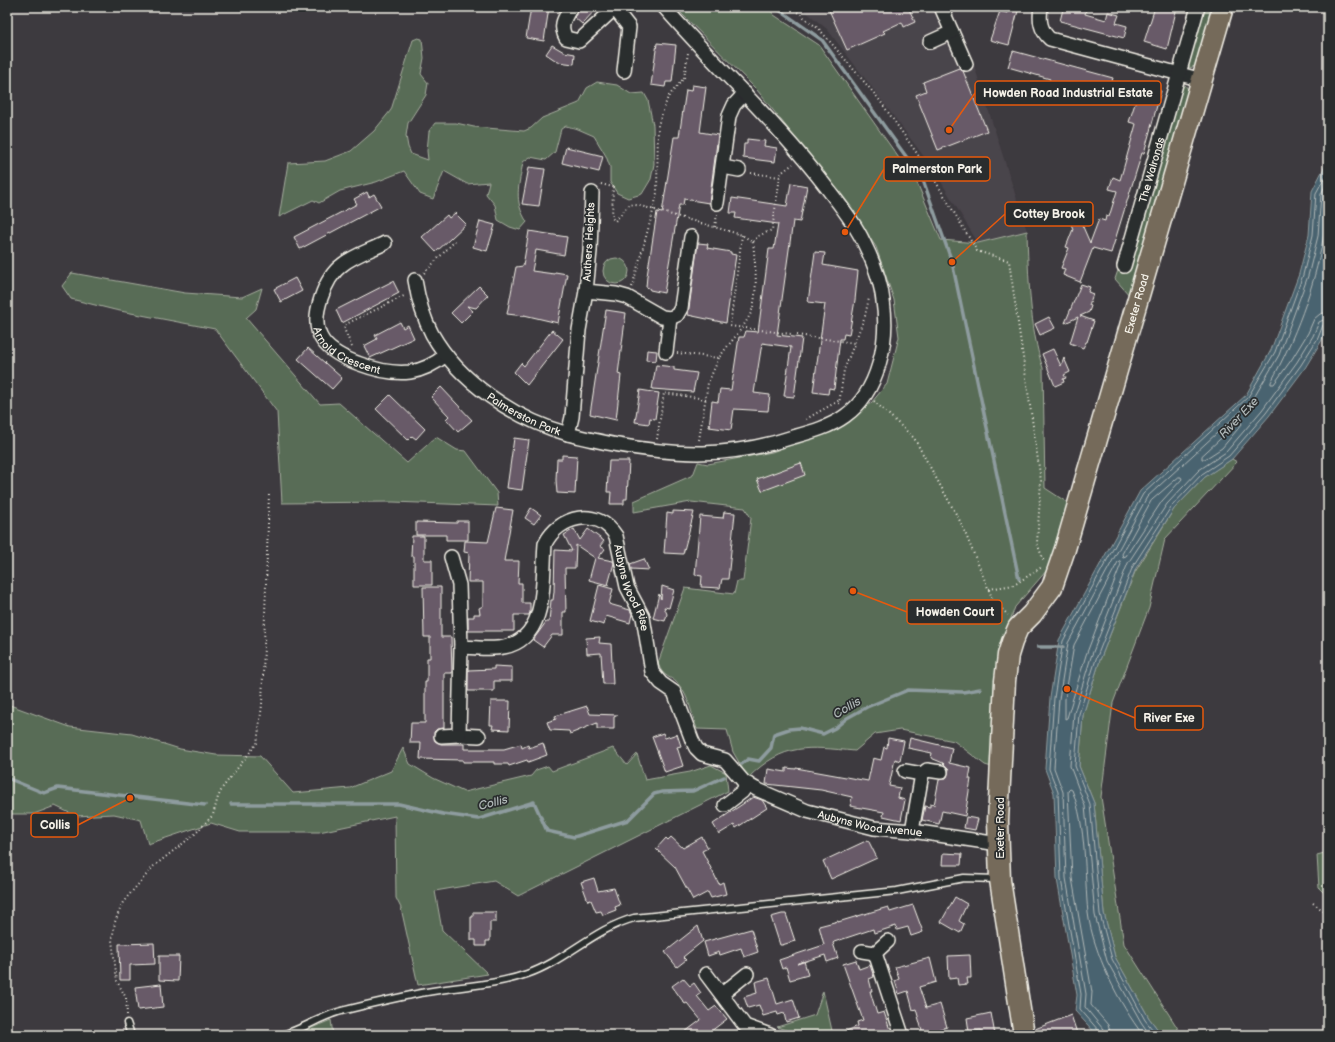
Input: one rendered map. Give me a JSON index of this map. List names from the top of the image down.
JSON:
{
  "streets": {
    "main road": ["Exeter Road"],
    "street": [
      "The Walronds",
      "Authers Heights",
      "Arnold Crescent",
      "Palmerston Park",
      "Aubyns Wood Rise",
      "Aubyns Wood Avenue"
    ]
  },
  "crossings": [
    ["Authers Heights", "Palmerston Park"],
    ["Exeter Road", "Aubyns Wood Avenue"],
    ["Arnold Crescent", "Palmerston Park"],
    ["Aubyns Wood Rise", "Aubyns Wood Avenue"]
  ],
  "water": ["River Exe", "Collis"],
  "places": [
    "Howden Road Industrial Estate",
    "Palmerston Park",
    "Cottey Brook",
    "Howden Court",
    "River Exe",
    "Collis"
  ]
}
